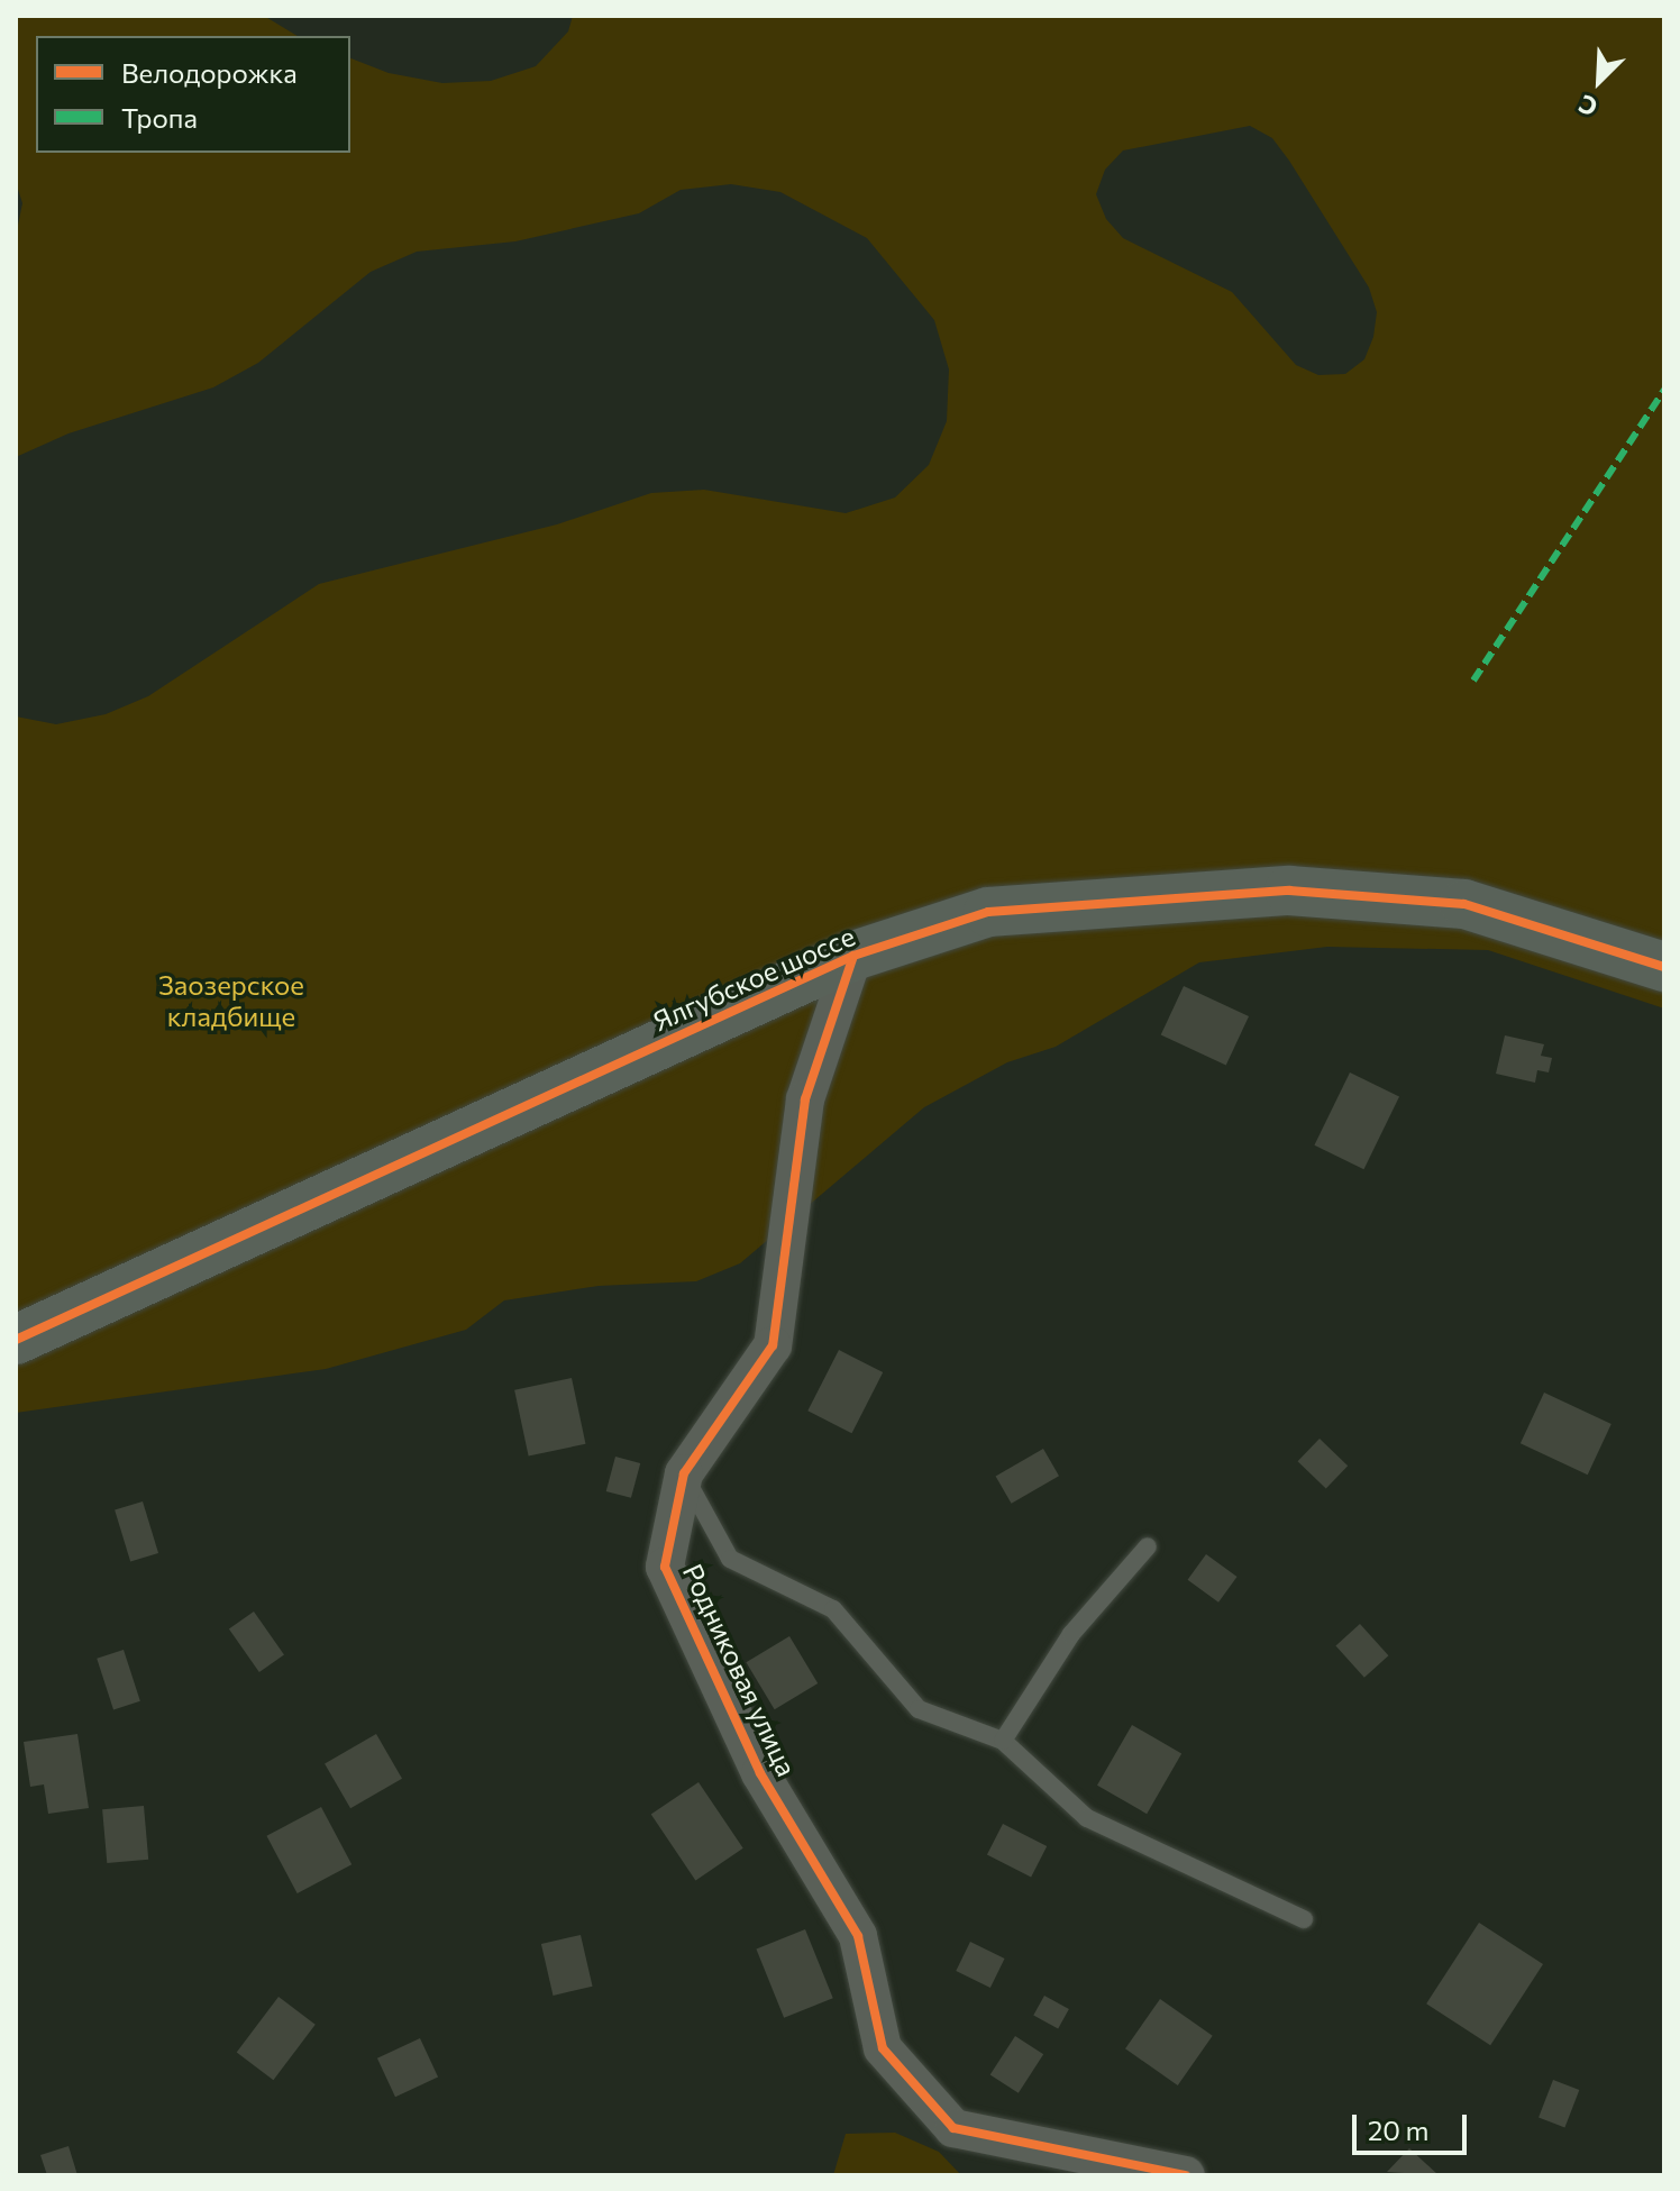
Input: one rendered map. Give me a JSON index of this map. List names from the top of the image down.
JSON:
{
  "streets": {
    "street": ["Ялгубское шоссе", "Родниковая улица"]
  },
  "crossings": [
    ["Ялгубское шоссе", "Родниковая улица"]
  ],
  "parks": ["Заозерское кладбище"],
  "legend": ["Велодорожка", "Тропа"],
  "scale_bar": "20 m",
  "north": "bottom left"
}
